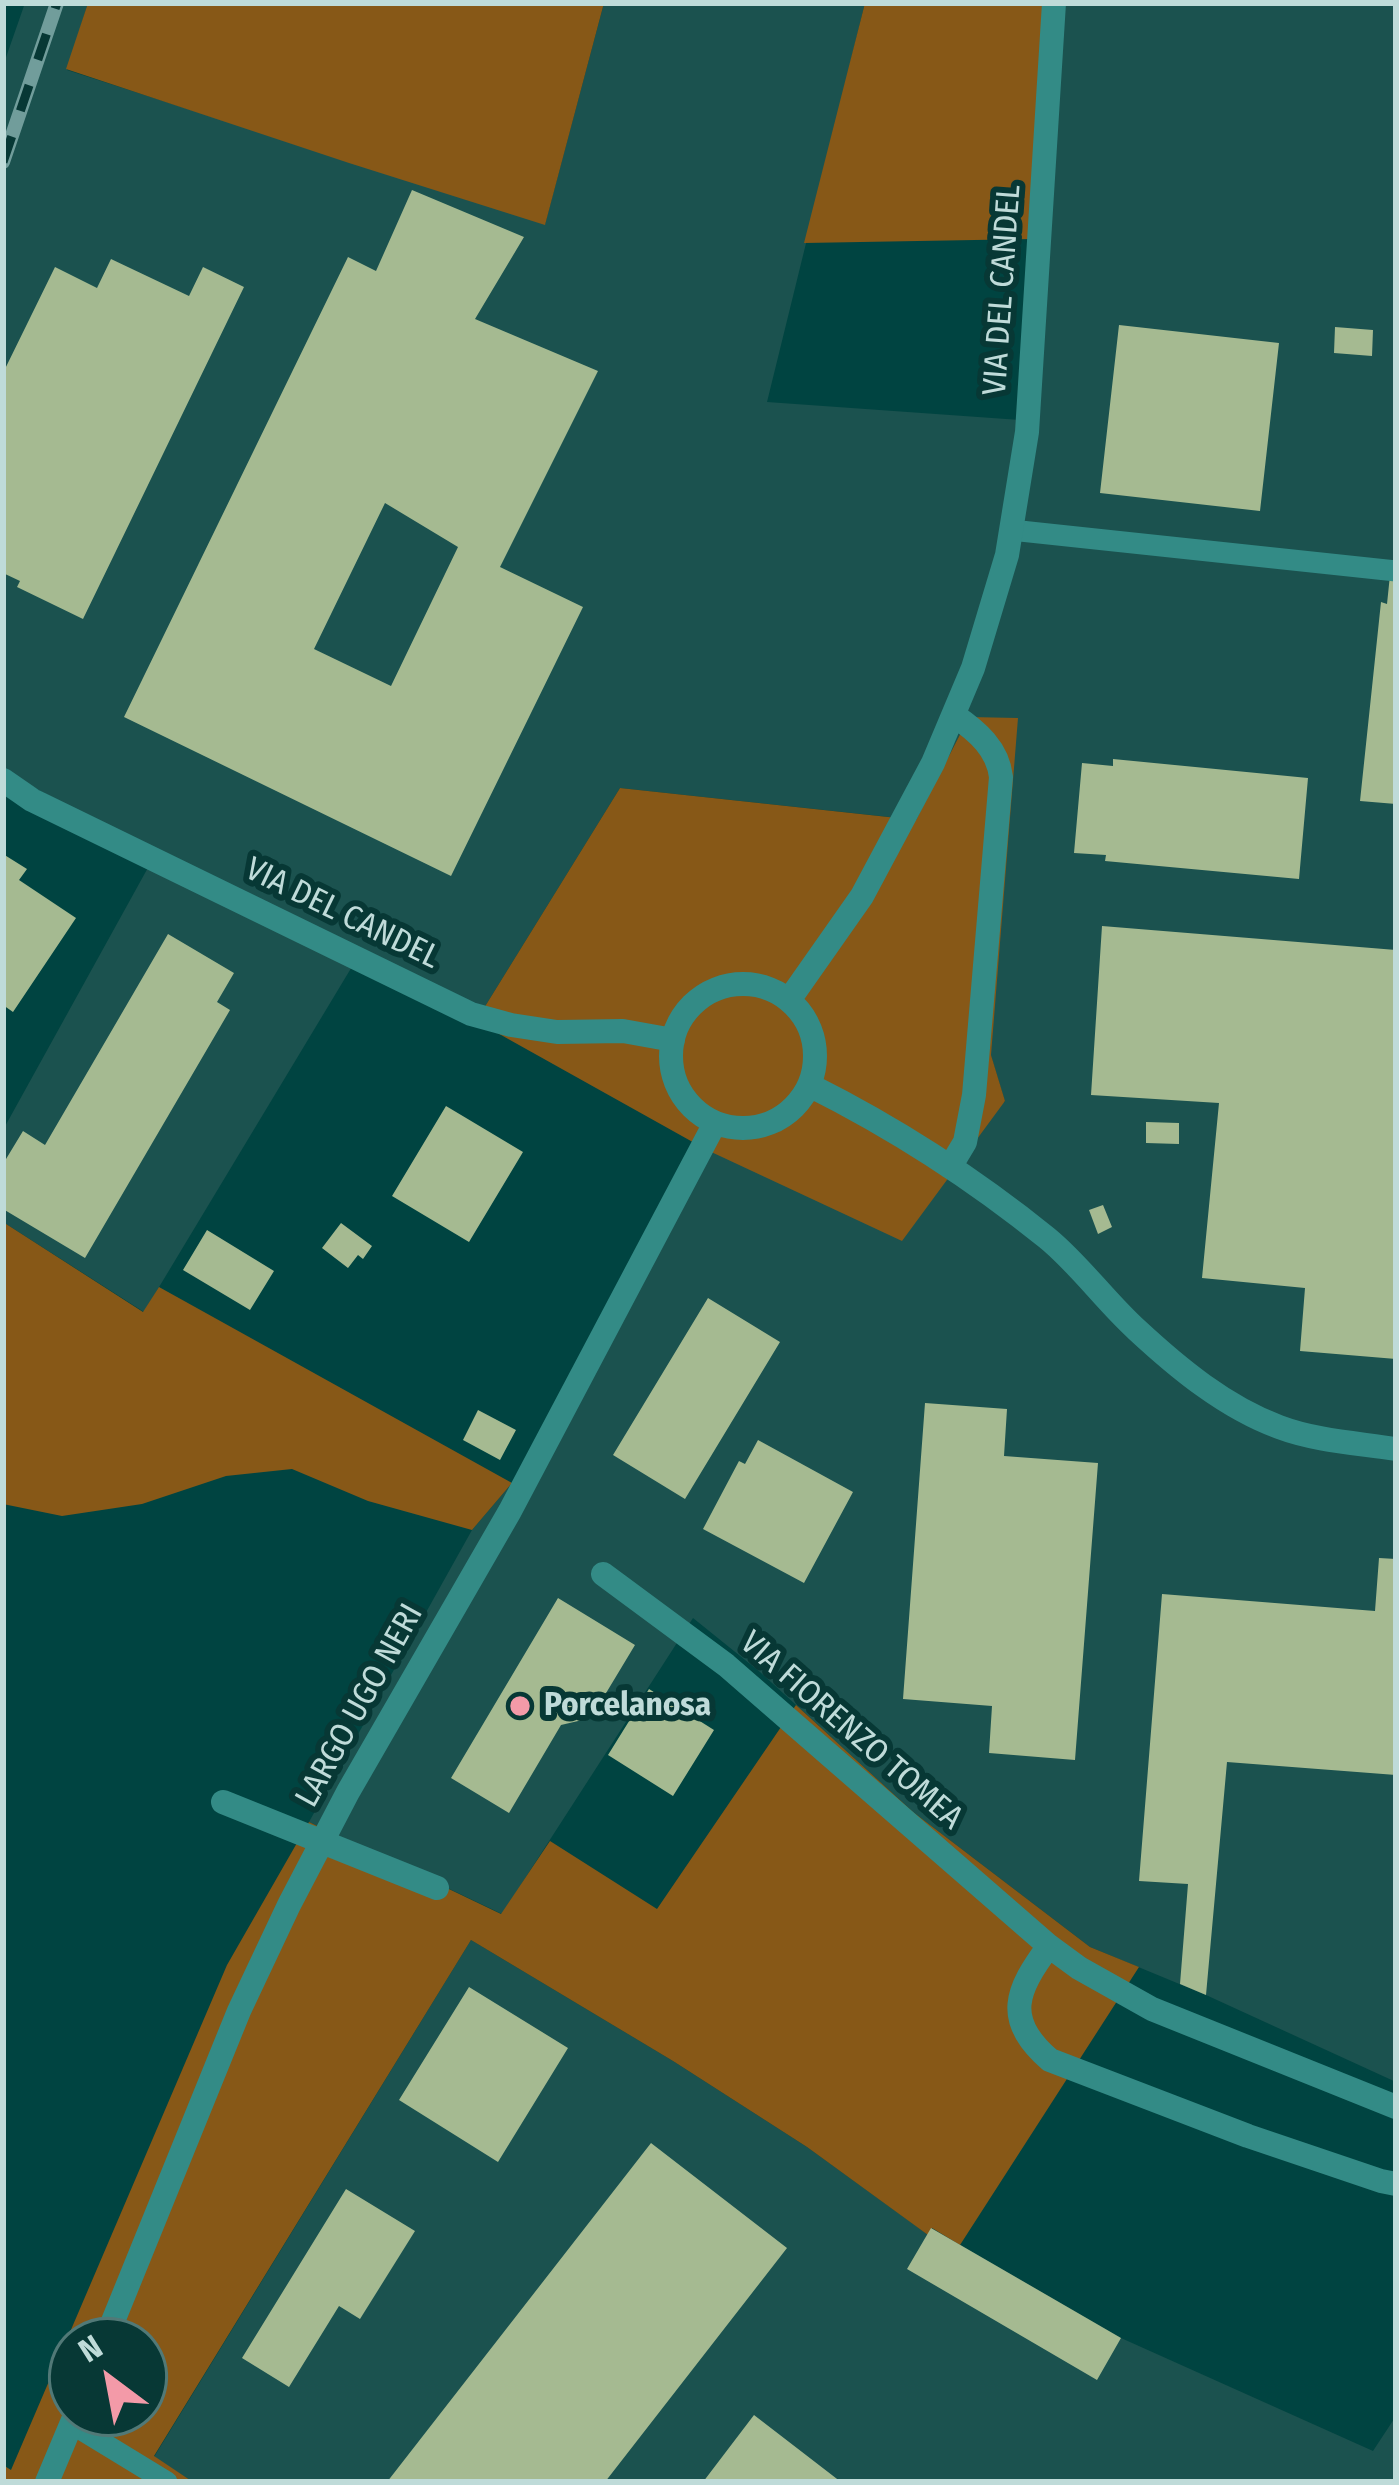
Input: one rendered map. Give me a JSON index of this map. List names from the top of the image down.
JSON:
{
  "streets": {
    "street": ["VIA DEL CANDEL", "LARGO UGO NERI", "VIA FIORENZO TOMEA"]
  },
  "crossings": [
    ["VIA DEL CANDEL", "LARGO UGO NERI"]
  ],
  "places": ["Porcelanosa"],
  "north": "top left"
}
